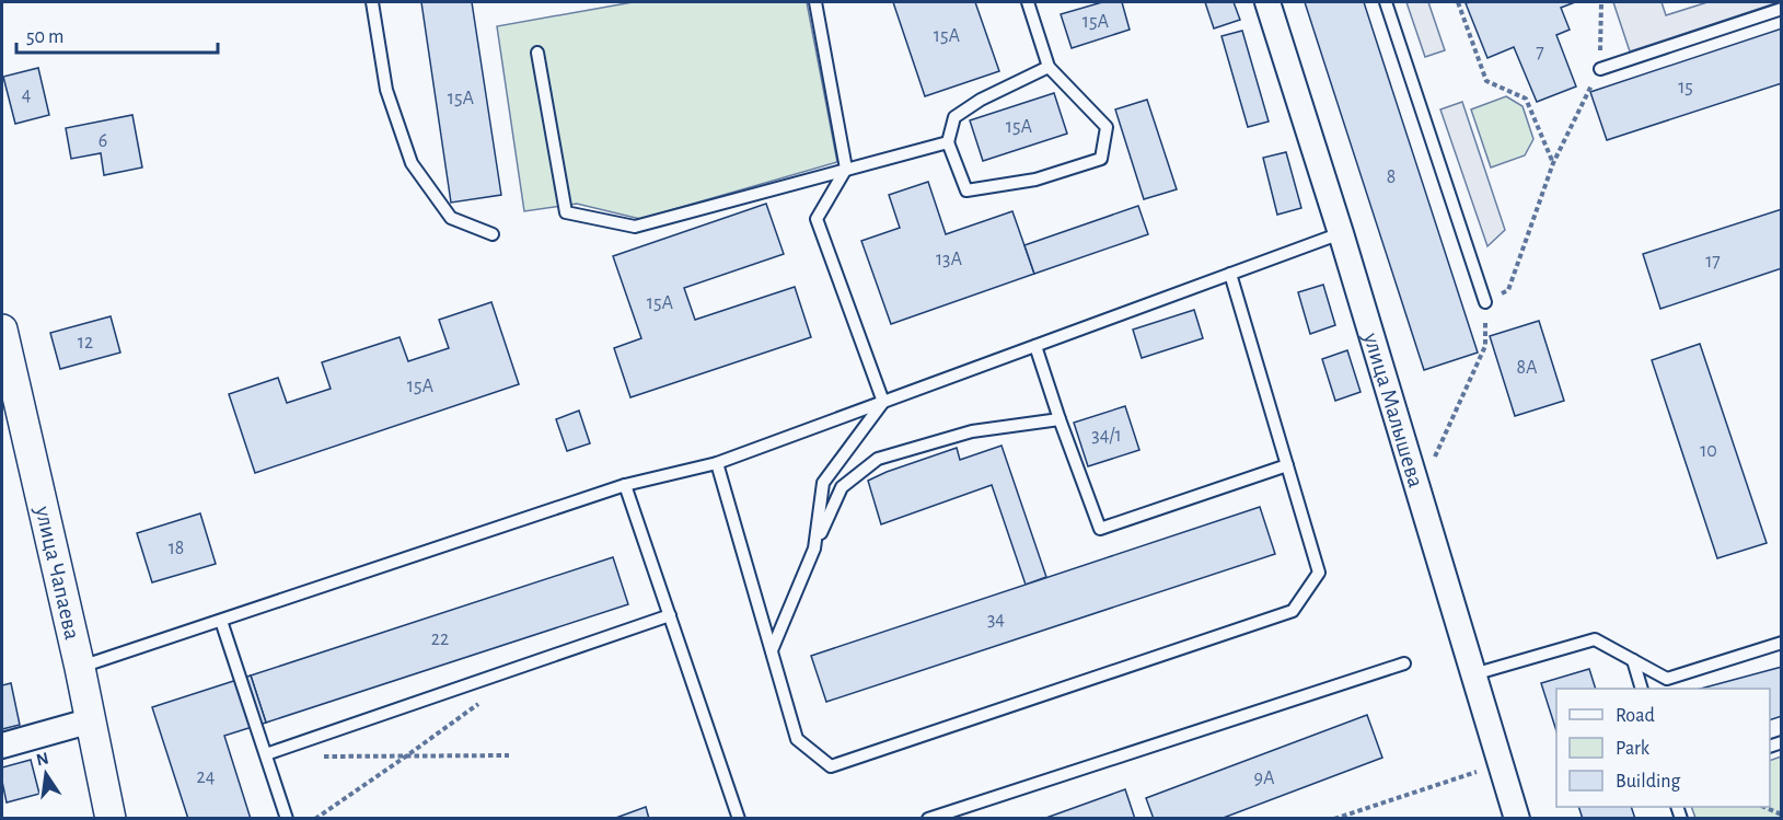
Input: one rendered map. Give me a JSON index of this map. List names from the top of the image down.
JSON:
{
  "streets": {
    "street": ["улица Малышева", "улица Чапаева"]
  },
  "house_numbers": [
    "15А",
    "15А",
    "7",
    "15",
    "4",
    "15А",
    "15А",
    "6",
    "8",
    "13А",
    "17",
    "15А",
    "12",
    "8А",
    "15А",
    "34/1",
    "10",
    "18",
    "34",
    "22",
    "24",
    "9А"
  ],
  "legend": ["Road", "Park", "Building"],
  "scale_bar": "50 m",
  "north": "top"
}
